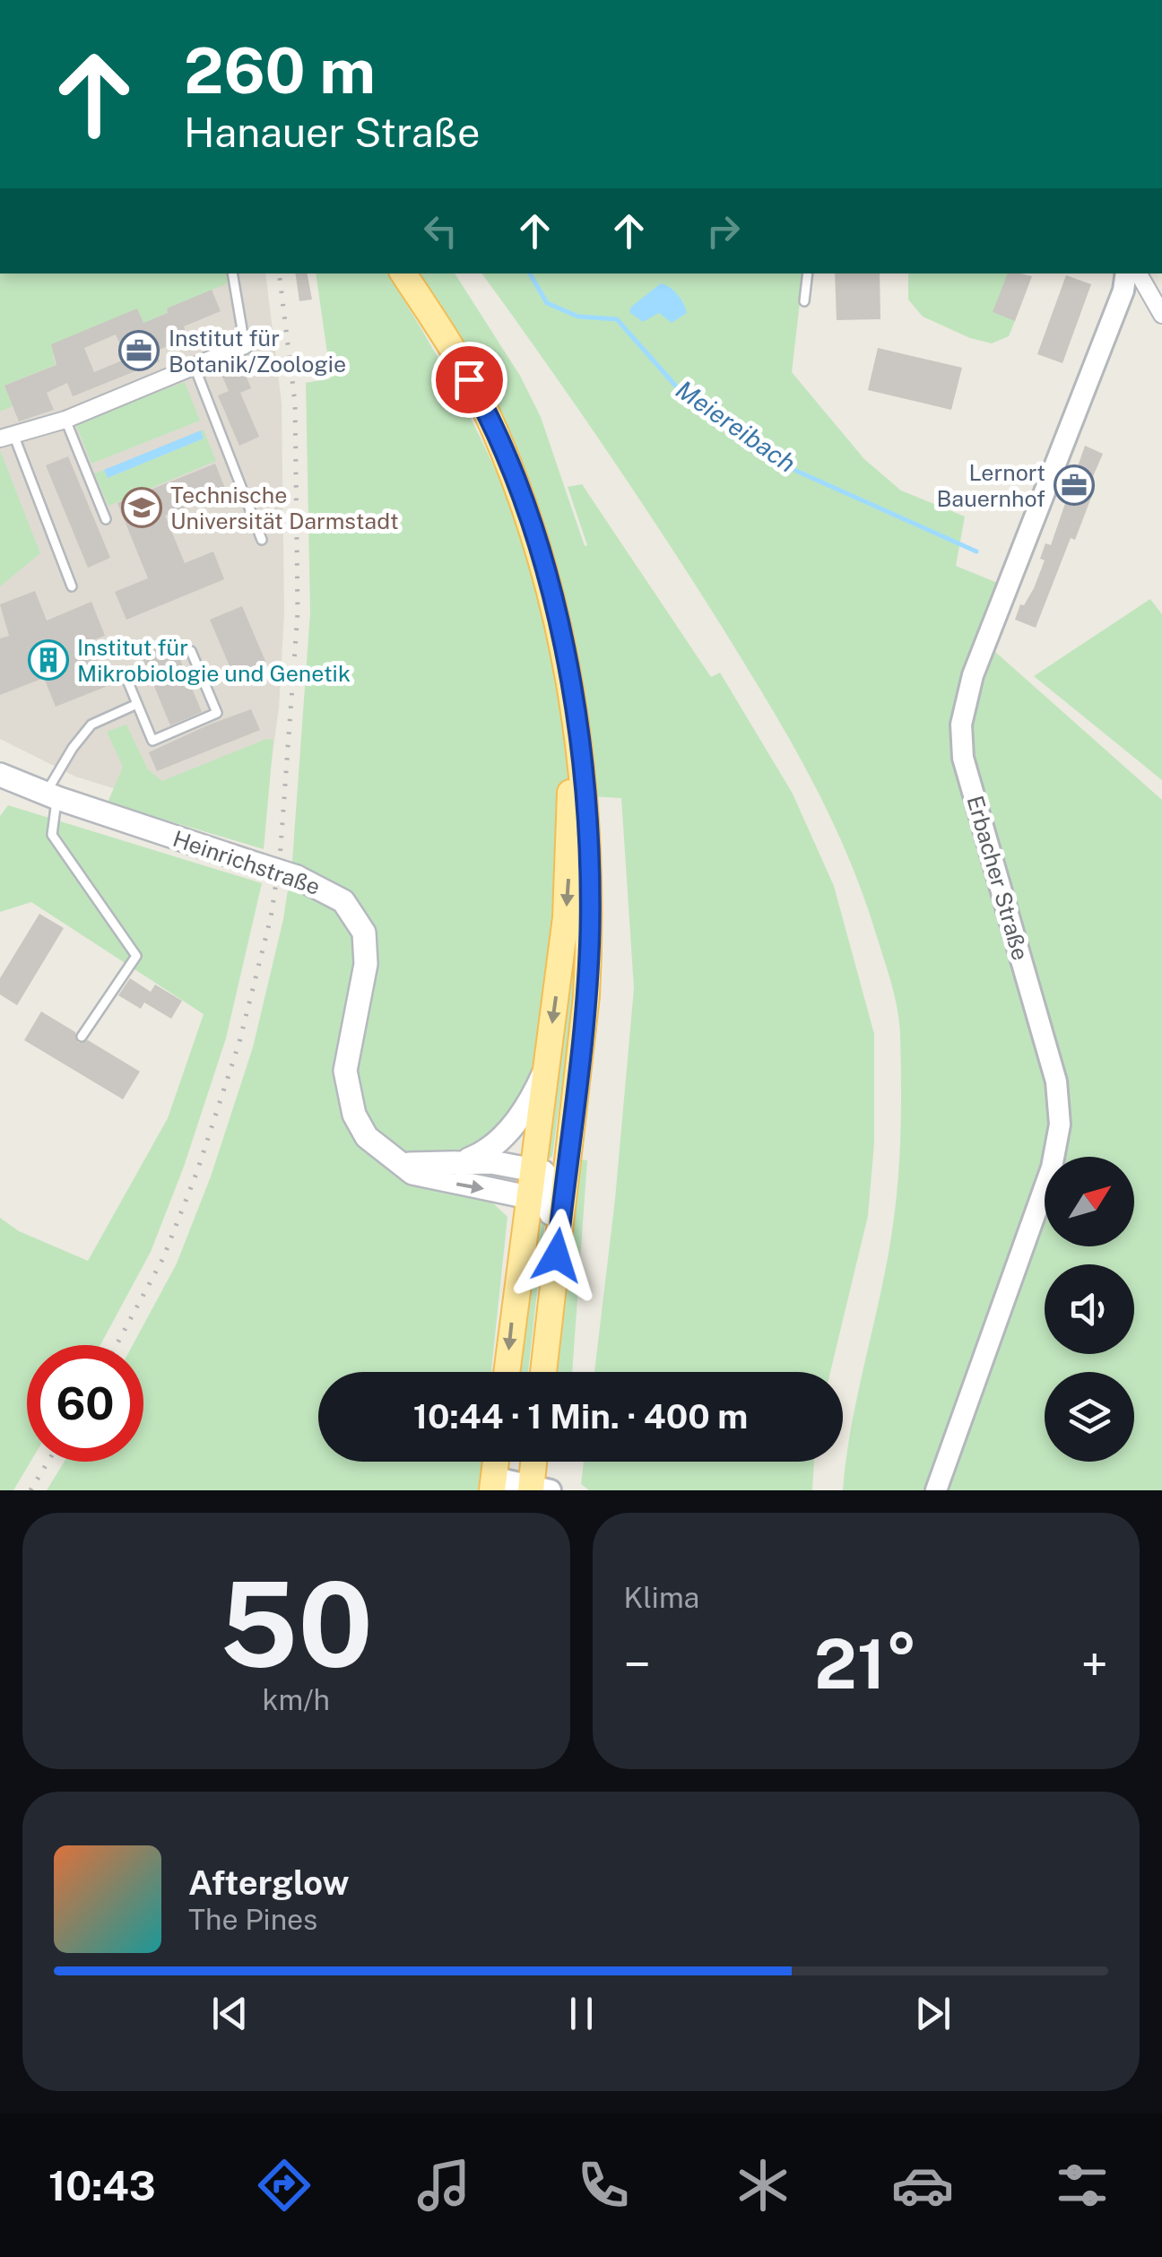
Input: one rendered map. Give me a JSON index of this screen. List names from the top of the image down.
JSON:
{
  "streets": {
    "main road": ["Heinrichstraße"],
    "street": ["Erbacher Straße"]
  },
  "water": ["Meiereibach"],
  "places": {
    "office": ["Institut für Botanik/Zoologie", "Lernort Bauernhof"],
    "school or university": ["Technische Universität Darmstadt"],
    "building": ["Institut für Mikrobiologie und Genetik"]
  },
  "north": "top right",
  "page": {
    "turn": ["260 m", "Hanauer Straße"],
    "limit": "60",
    "trip": "10:44 · 1 Min. · 400 m",
    "tile": [
      ["50", "km/h"],
      "Klima"
    ],
    "heat": ["−", "21°", "+"],
    "song": ["Afterglow", "The Pines"],
    "tabs": "10:43"
  }
}
